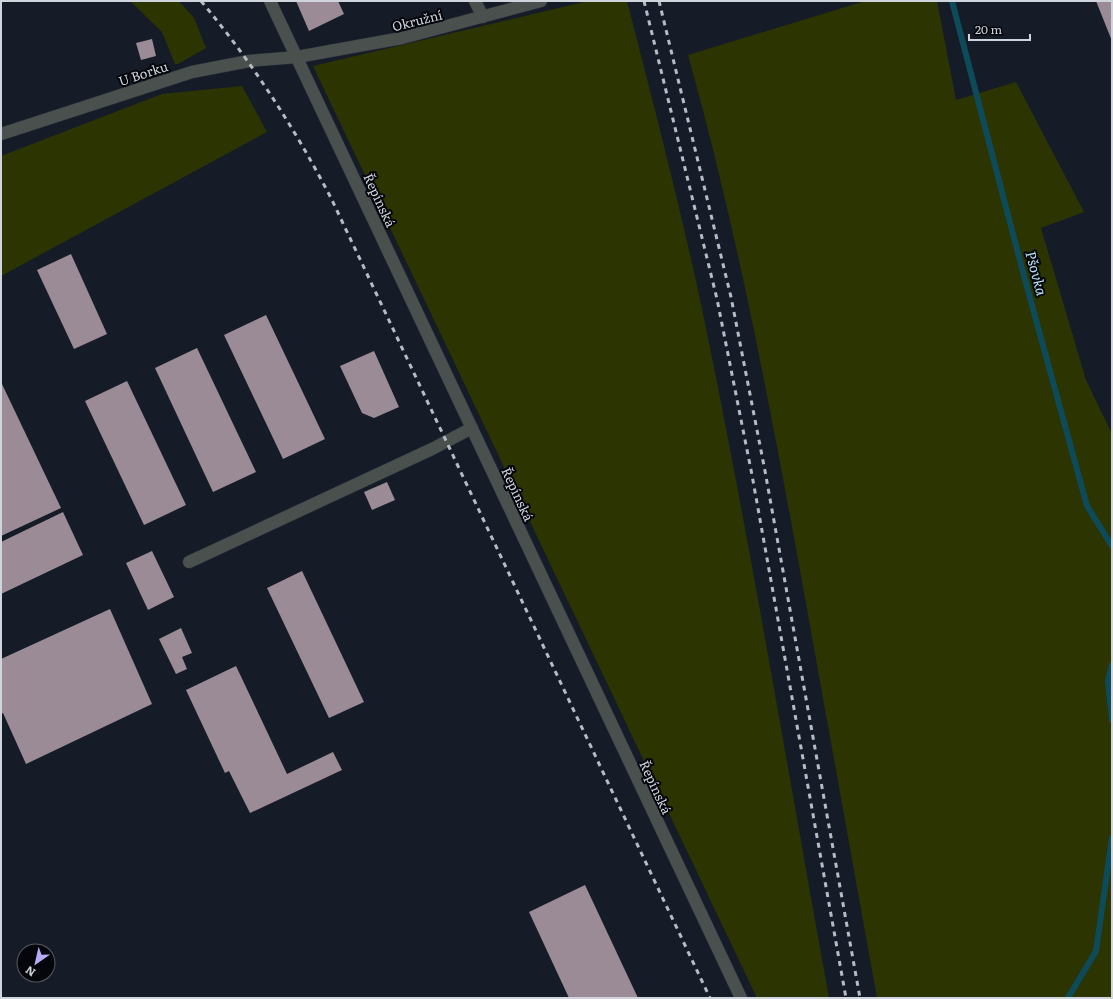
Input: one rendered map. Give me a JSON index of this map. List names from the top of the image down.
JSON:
{
  "streets": {
    "street": ["Okružní", "U Borku", "Řepínská"]
  },
  "crossings": [
    ["Okružní", "U Borku"],
    ["Okružní", "Řepínská"],
    ["U Borku", "Řepínská"]
  ],
  "water": ["Pšovka"],
  "scale_bar": "20 m",
  "north": "bottom left"
}
